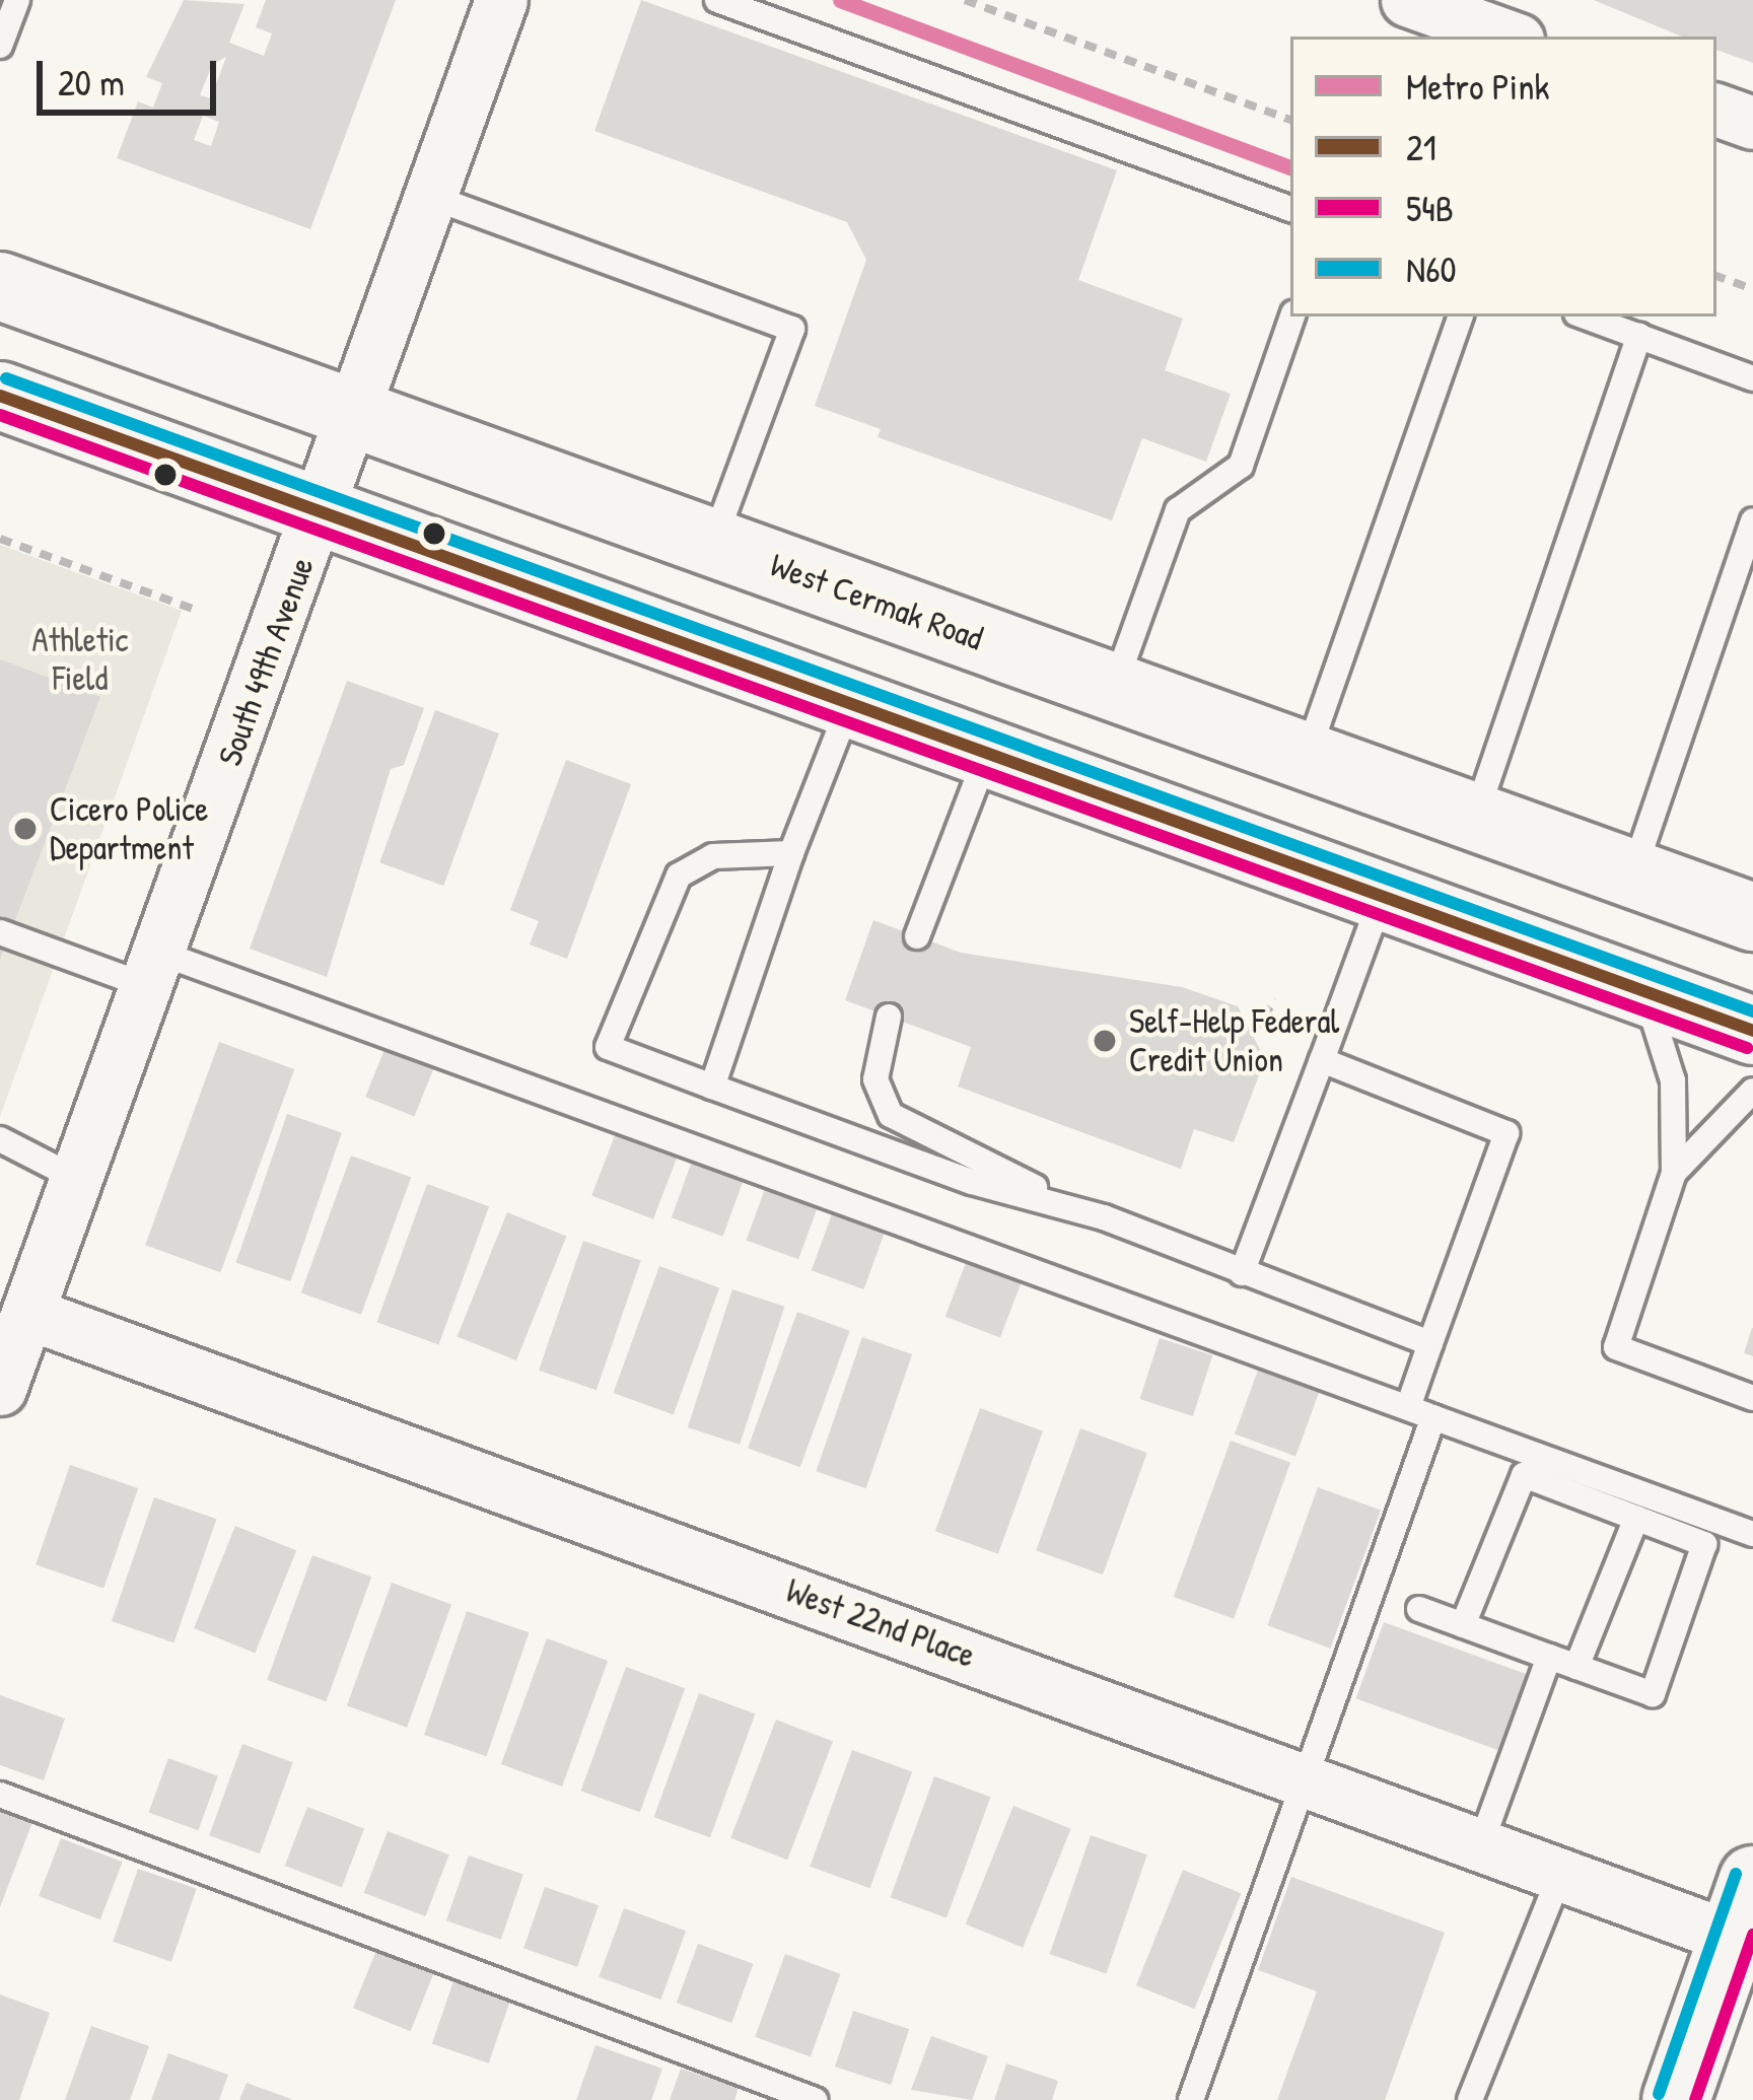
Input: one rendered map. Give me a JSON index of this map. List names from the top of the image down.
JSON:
{
  "streets": {
    "main road": ["West Cermak Road"],
    "street": ["South 49th Avenue", "West 22nd Place"]
  },
  "crossings": [
    ["West Cermak Road", "South 49th Avenue"],
    ["South 49th Avenue", "West 22nd Place"]
  ],
  "parks": ["Athletic Field"],
  "places": ["Cicero Police Department", "Self-Help Federal Credit Union"],
  "lines": [
    "metro line Pink",
    "transit line N60",
    "transit line 21",
    "transit line 54B"
  ],
  "legend": [
    "Metro Pink",
    "21",
    "54B",
    "N60"
  ],
  "scale_bar": "20 m"
}
